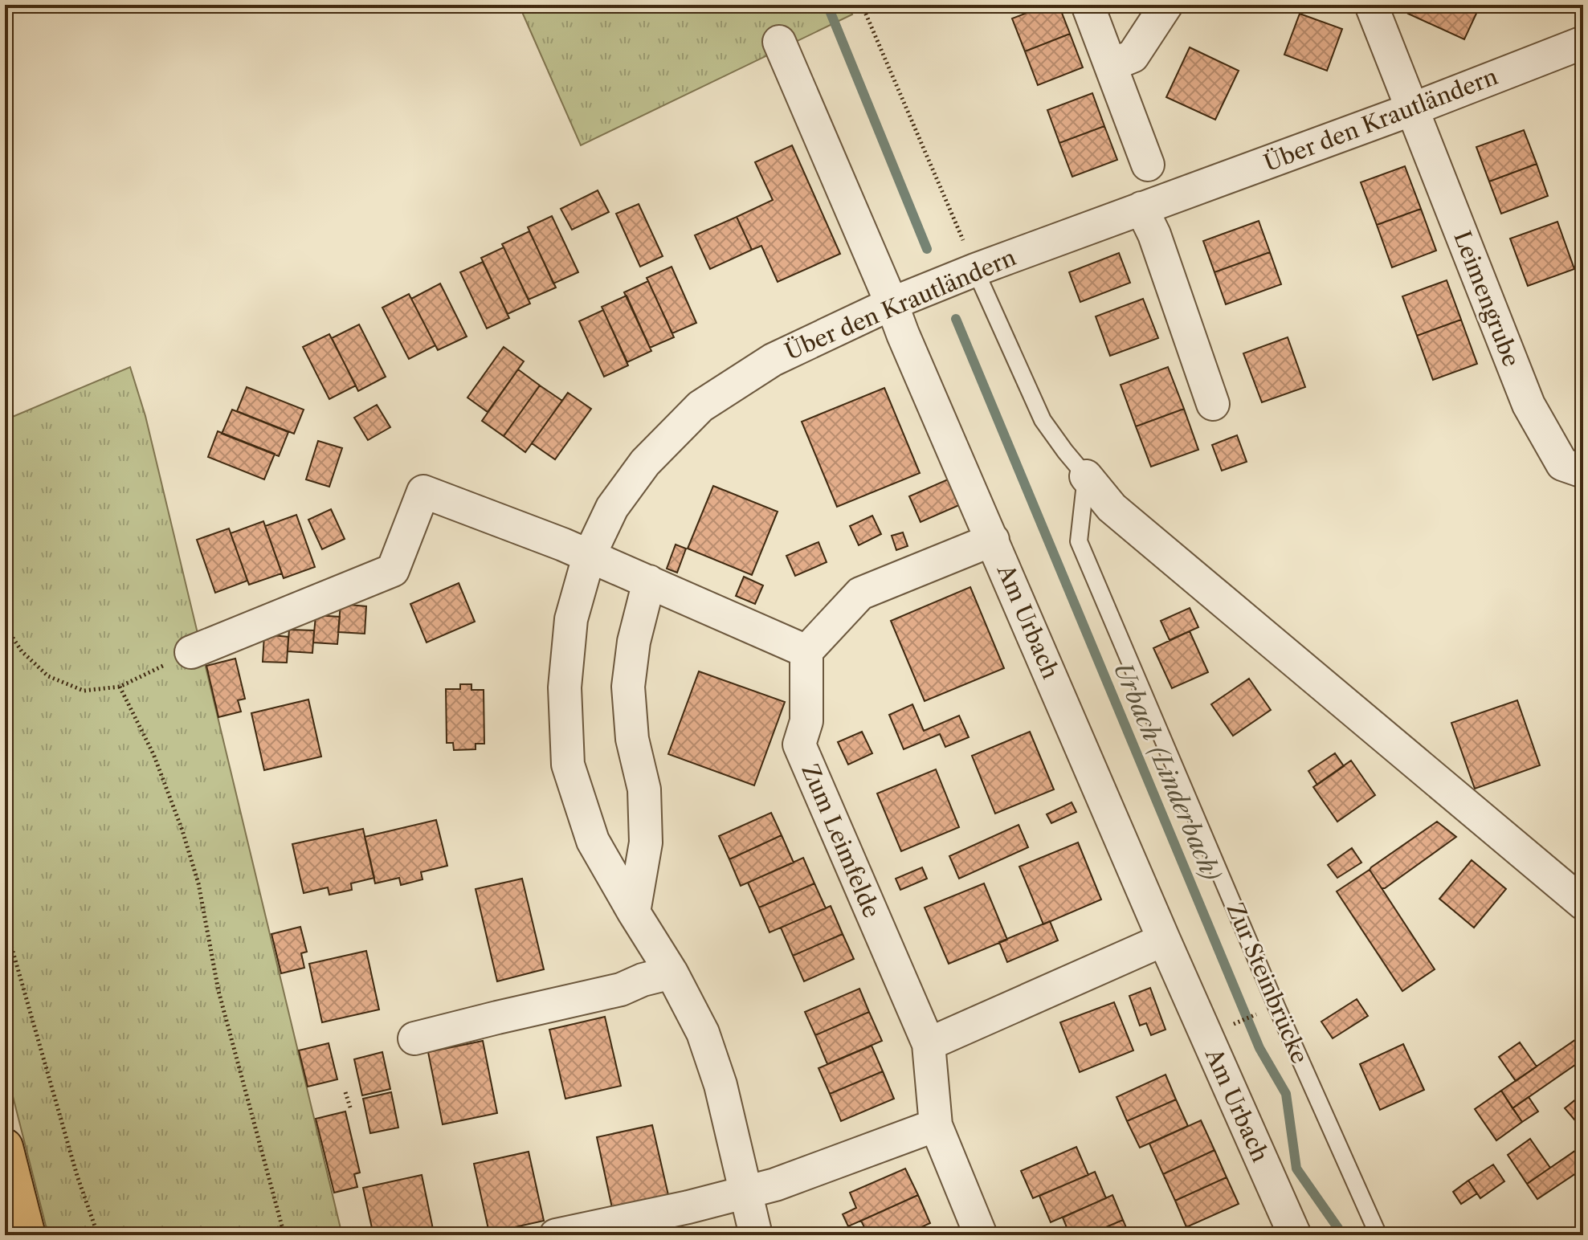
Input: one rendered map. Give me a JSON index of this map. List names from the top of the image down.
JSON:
{
  "streets": {
    "street": [
      "Über den Krautländern",
      "Leimengrube",
      "Am Urbach",
      "Zum Leimfelde"
    ],
    "lane": ["Zur Steinbrücke"]
  },
  "crossings": [
    ["Über den Krautländern", "Leimengrube"],
    ["Über den Krautländern", "Am Urbach"]
  ],
  "water": ["Urbach (Linderbach)"]
}
